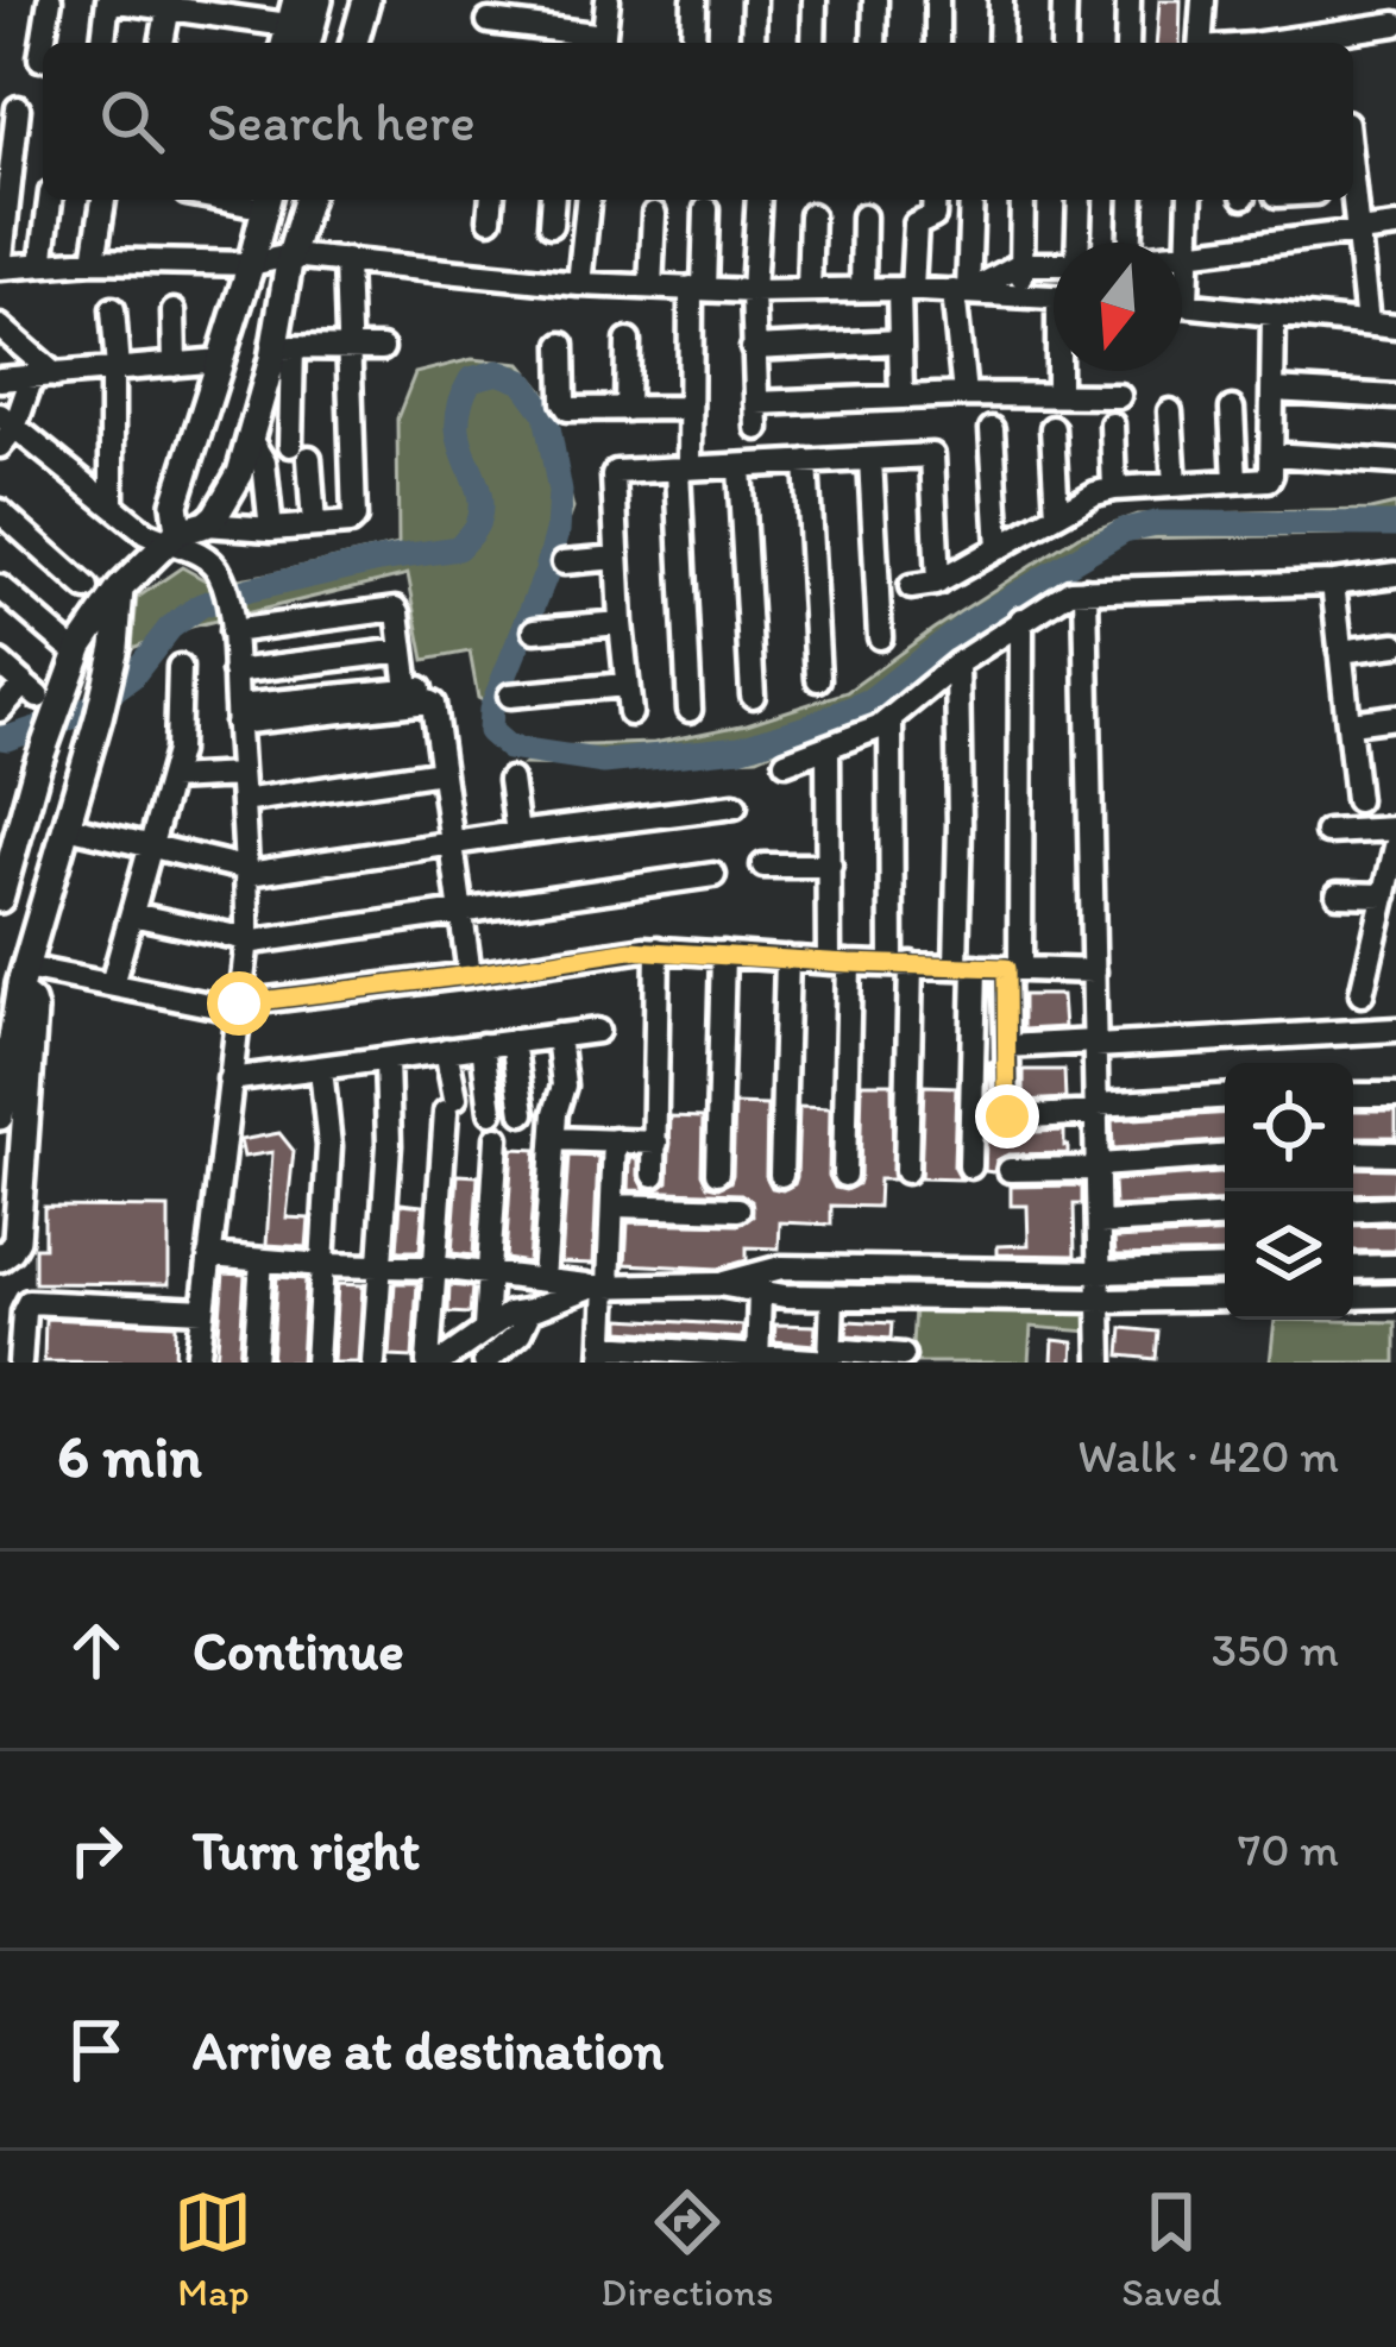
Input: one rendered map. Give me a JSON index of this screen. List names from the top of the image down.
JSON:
{
  "north": "bottom",
  "page": {
    "search": "Search here",
    "heading": ["6 min", "Walk · 420 m"],
    "list": [
      ["Continue", "350 m"],
      ["Turn right", "70 m"],
      "Arrive at destination"
    ],
    "nav": ["Map", "Directions", "Saved"]
  }
}
